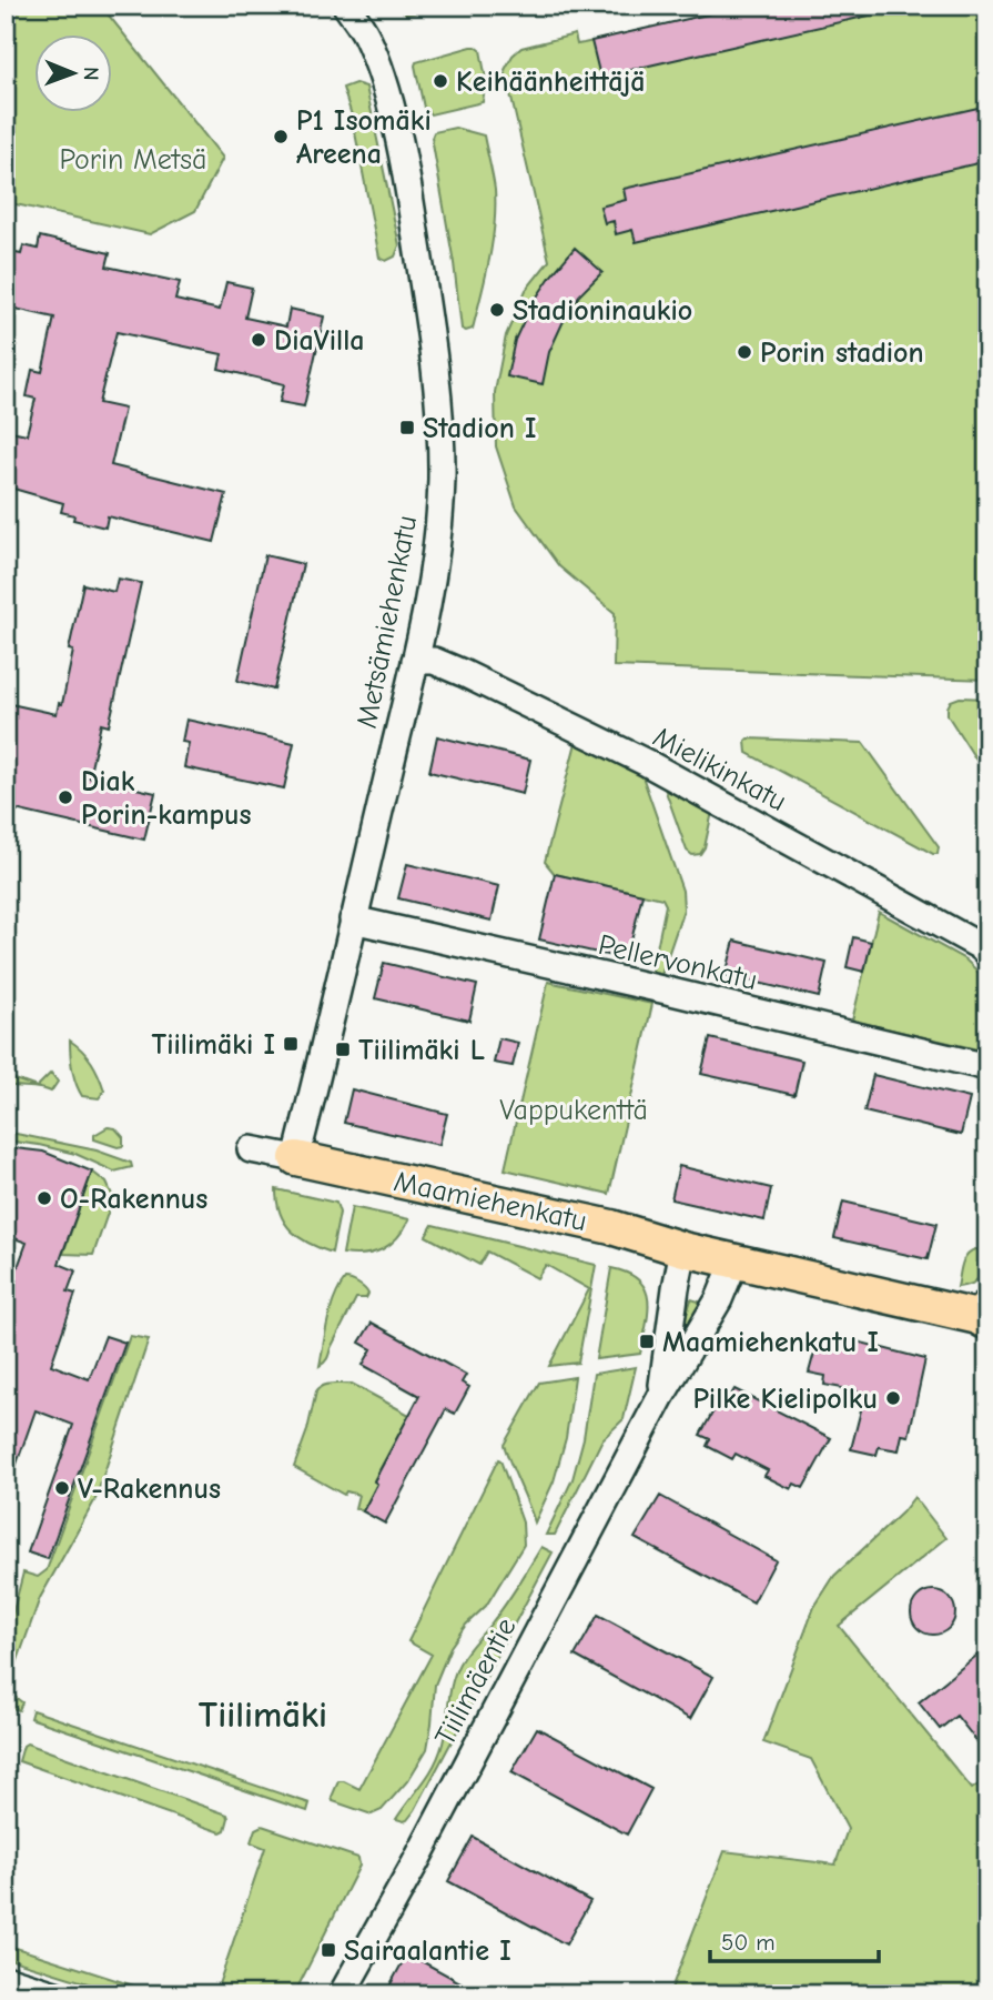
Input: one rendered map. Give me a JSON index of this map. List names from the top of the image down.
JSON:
{
  "streets": {
    "main road": ["Maamiehenkatu"],
    "street": [
      "Metsämiehenkatu",
      "Mielikinkatu",
      "Pellervonkatu",
      "Tiilimäentie"
    ]
  },
  "crossings": [
    ["Metsämiehenkatu", "Mielikinkatu"],
    ["Metsämiehenkatu", "Pellervonkatu"],
    ["Metsämiehenkatu", "Maamiehenkatu"],
    ["Maamiehenkatu", "Tiilimäentie"]
  ],
  "districts": ["Tiilimäki"],
  "parks": ["Porin Metsä", "Vappukenttä"],
  "places": {
    "other": [
      "Keihäänheittäjä",
      "P1 Isomäki Areena",
      "Stadioninaukio",
      "DiaVilla",
      "Porin stadion",
      "Diak Porin-kampus",
      "O-Rakennus",
      "Pilke Kielipolku",
      "V-Rakennus"
    ],
    "transit": [
      "Stadion I",
      "Tiilimäki I",
      "Tiilimäki L",
      "Maamiehenkatu I",
      "Sairaalantie I"
    ]
  },
  "scale_bar": "50 m",
  "north": "right"
}
